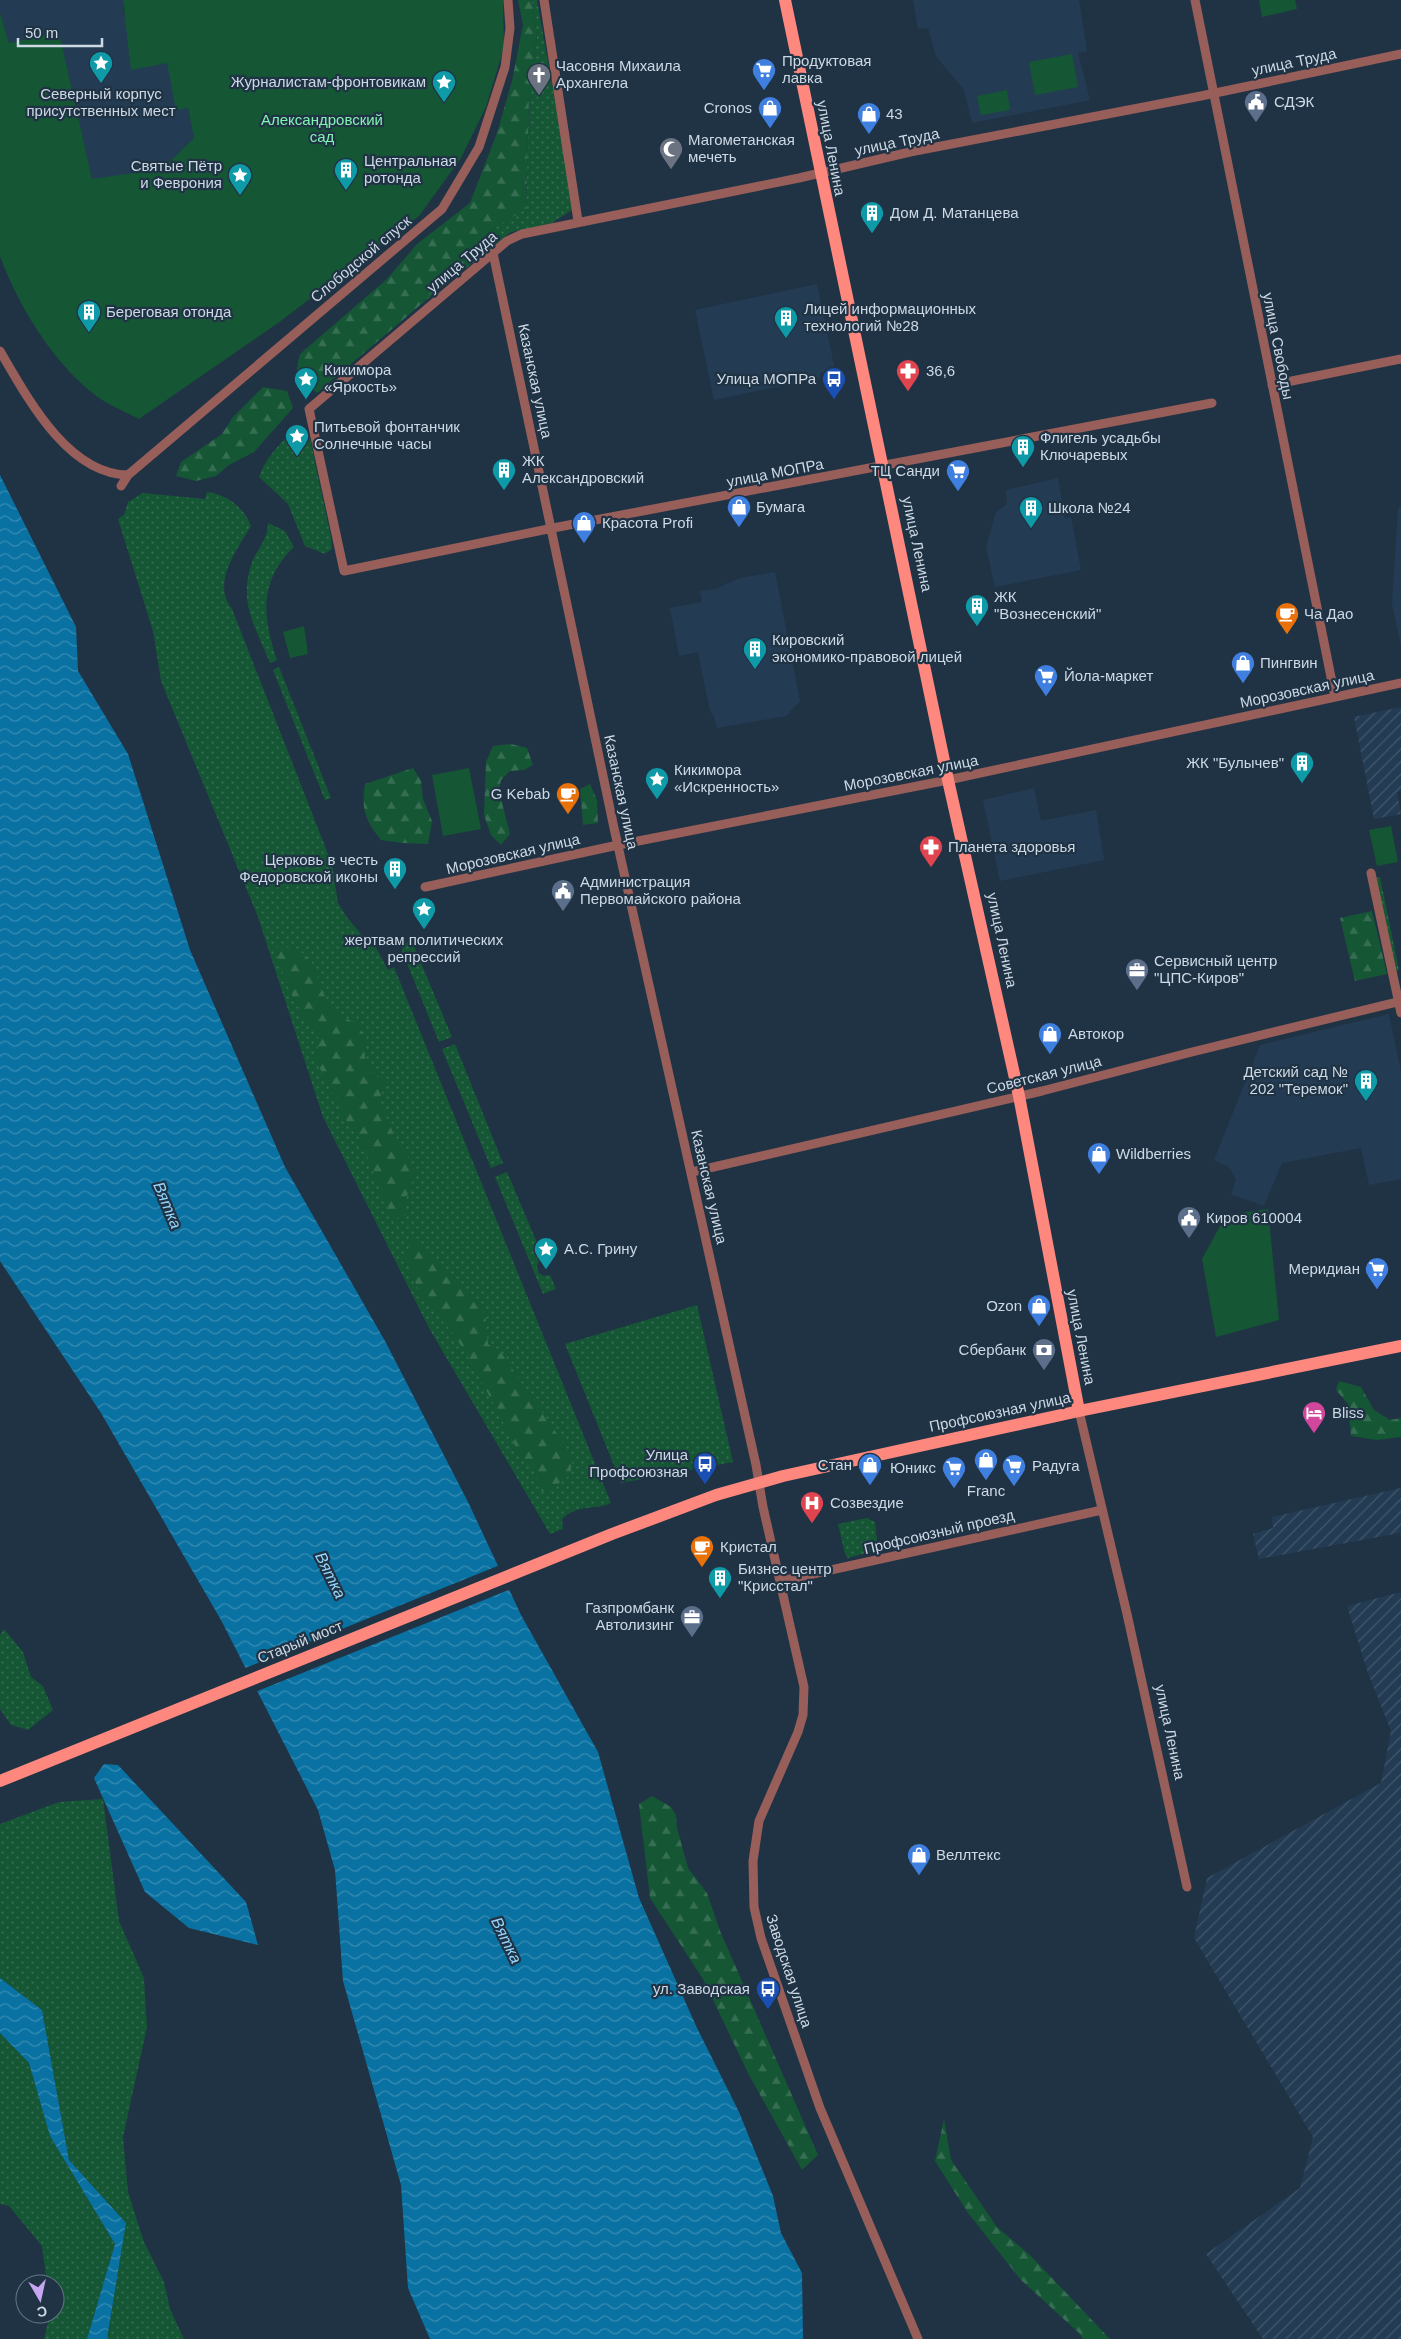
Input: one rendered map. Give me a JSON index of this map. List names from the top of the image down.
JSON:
{
  "streets": {
    "main road": ["улица Ленина", "Профсоюзная улица", "Старый мост"],
    "street": [
      "улица Труда",
      "Слободской спуск",
      "улица Свободы",
      "Казанская улица",
      "улица МОПРа",
      "Морозовская улица",
      "Советская улица",
      "Профсоюзный проезд",
      "Заводская улица"
    ]
  },
  "crossings": [
    ["улица Труда", "улица Ленина"],
    ["улица Труда", "улица Свободы"],
    ["улица Труда", "Казанская улица"],
    ["улица Труда", "улица МОПРа"],
    ["улица Ленина", "улица МОПРа"],
    ["улица Ленина", "Морозовская улица"],
    ["улица Ленина", "Советская улица"],
    ["улица Ленина", "Профсоюзная улица"],
    ["улица Ленина", "Профсоюзный проезд"],
    ["улица Свободы", "Морозовская улица"],
    ["Казанская улица", "улица МОПРа"],
    ["Казанская улица", "Морозовская улица"],
    ["Казанская улица", "Советская улица"],
    ["Казанская улица", "Профсоюзная улица"],
    ["Казанская улица", "Заводская улица"],
    ["Профсоюзная улица", "Старый мост"],
    ["Профсоюзная улица", "Заводская улица"],
    ["Профсоюзный проезд", "Заводская улица"]
  ],
  "water": ["Вятка"],
  "parks": ["Александровский сад"],
  "places": {
    "place": [
      "Северный корпус присутственных мест",
      "Журналистам-фронтовикам",
      "Святые Пётр и Феврония",
      "Кикимора «Яркость»",
      "Питьевой фонтанчик Солнечные часы",
      "Кикимора «Искренность»",
      "жертвам политических репрессий",
      "А.С. Грину"
    ],
    "supermarket": [
      "Продуктовая лавка",
      "ТЦ Санди",
      "Йола-маркет",
      "Меридиан",
      "Радуга",
      "Юникс"
    ],
    "church": ["Часовня Михаила Архангела"],
    "public building": ["СДЭК", "Администрация Первомайского района", "Киров 610004"],
    "shop": [
      "Cronos",
      "43",
      "Бумага",
      "Красота Profi",
      "Пингвин",
      "Автокор",
      "Wildberries",
      "Ozon",
      "Franc",
      "Стан",
      "Веллтекс"
    ],
    "mosque": ["Магометанская мечеть"],
    "building": [
      "Центральная ротонда",
      "Дом Д. Матанцева",
      "Береговая отонда",
      "Лицей информационных технологий №28",
      "Флигель усадьбы Ключаревых",
      "ЖК Александровский",
      "Школа №24",
      "ЖК \"Вознесенский\"",
      "Кировский экономико-правовой лицей",
      "ЖК \"Булычев\"",
      "Церковь в честь Федоровской иконы",
      "Детский сад № 202 \"Теремок\"",
      "Бизнес центр \"Крисстал\""
    ],
    "pharmacy": ["36,6", "Планета здоровья"],
    "bus stop": ["Улица МОПРа", "Улица Профсоюзная", "ул. Заводская"],
    "cafe": ["Ча Дао", "G Kebab", "Кристал"],
    "office": ["Сервисный центр \"ЦПС-Киров\"", "Газпромбанк Автолизинг"],
    "bank": ["Сбербанк"],
    "hotel": ["Bliss"],
    "hospital": ["Созвездие"]
  },
  "scale_bar": "50 m",
  "north": "bottom"
}
